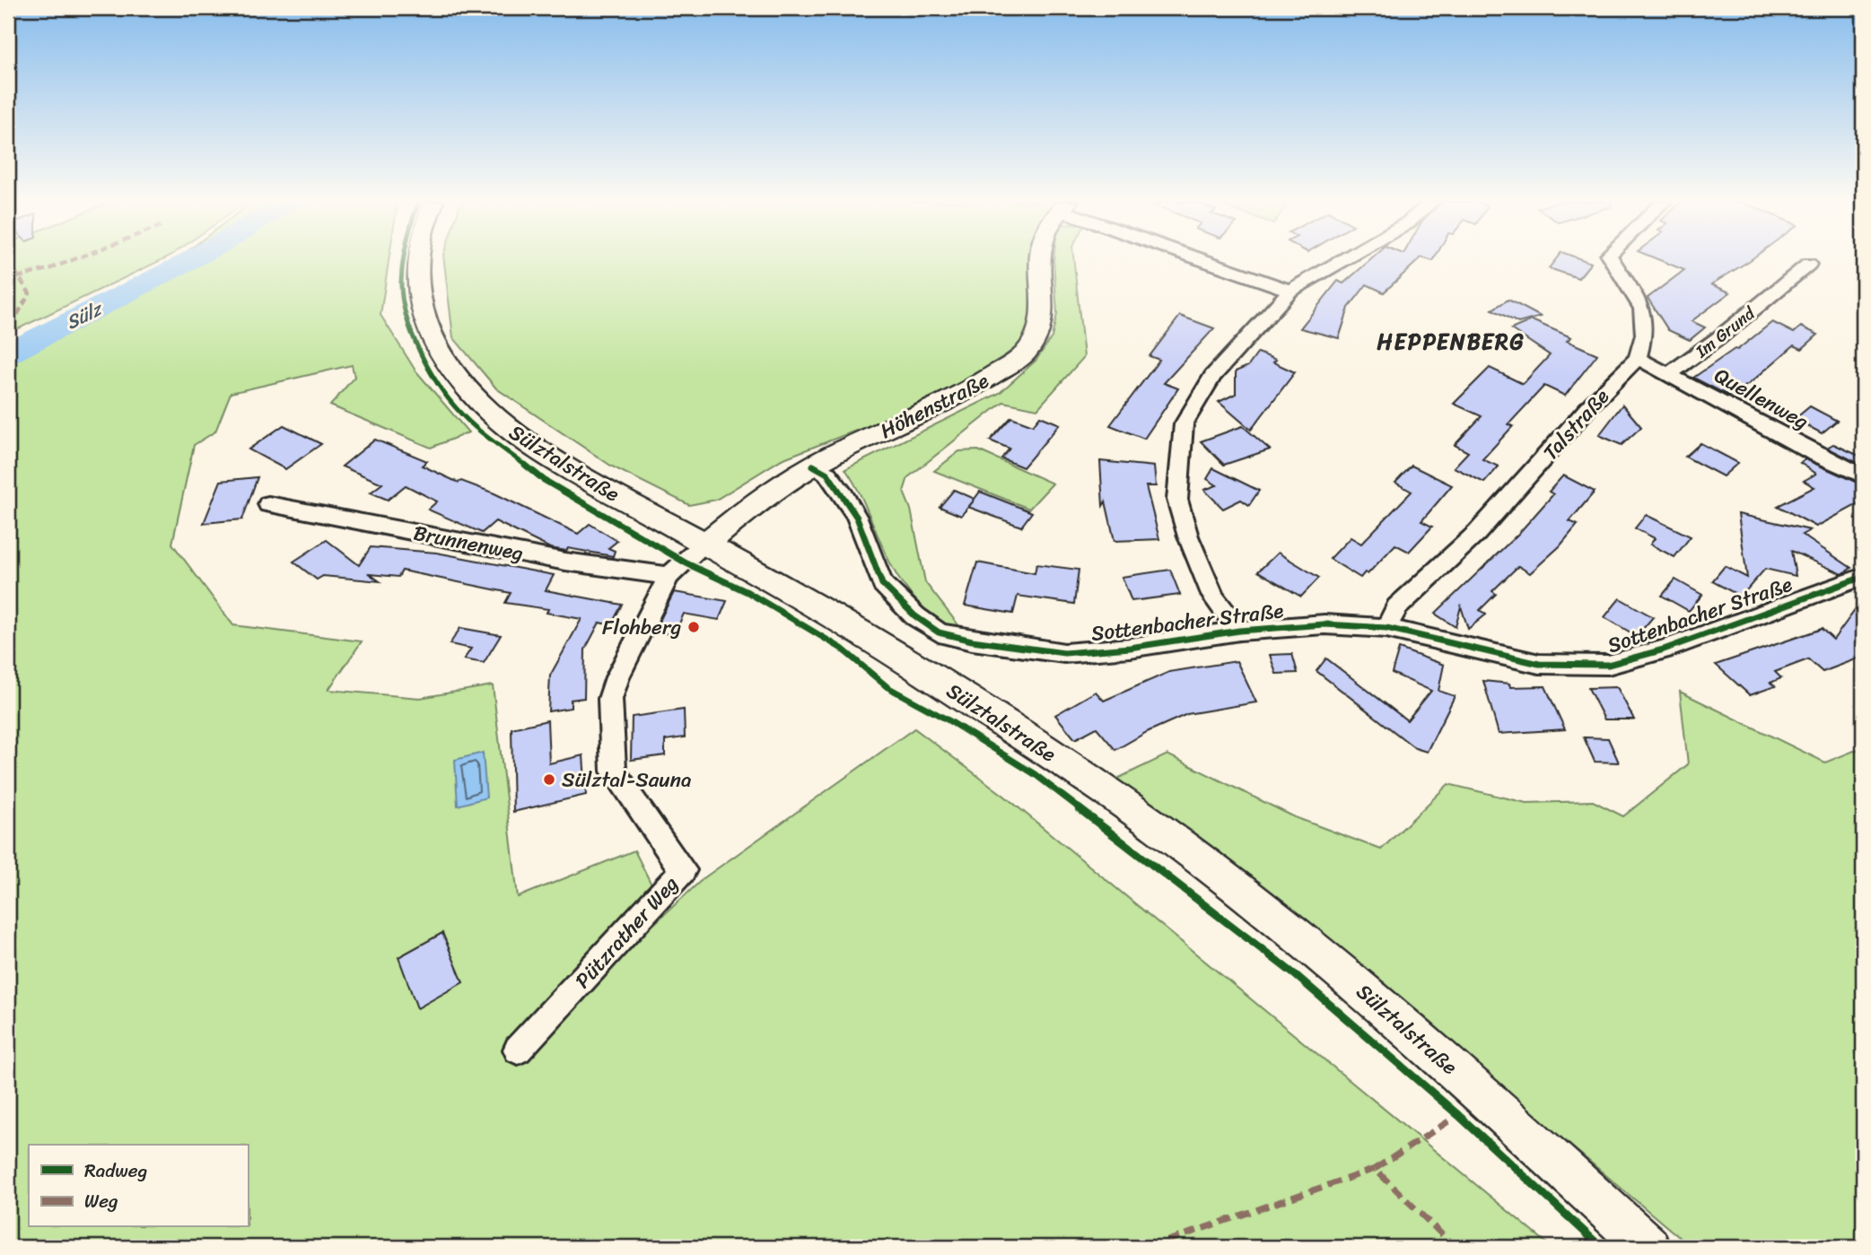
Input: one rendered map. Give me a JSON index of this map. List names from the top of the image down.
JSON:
{
  "streets": {
    "main road": ["Höhenstraße", "Sülztalstraße"],
    "street": [
      "Im Grund",
      "Quellenweg",
      "Talstraße",
      "Brunnenweg",
      "Sottenbacher Straße",
      "Pützrather Weg"
    ]
  },
  "crossings": [
    ["Im Grund", "Quellenweg"],
    ["Quellenweg", "Talstraße"],
    ["Höhenstraße", "Sülztalstraße"],
    ["Höhenstraße", "Sottenbacher Straße"],
    ["Höhenstraße", "Pützrather Weg"],
    ["Talstraße", "Sottenbacher Straße"],
    ["Sülztalstraße", "Pützrather Weg"],
    ["Brunnenweg", "Pützrather Weg"]
  ],
  "districts": ["HEPPENBERG"],
  "water": ["Sülz"],
  "places": ["Flohberg", "Sülztal-Sauna"],
  "legend": ["Radweg", "Weg"]
}
